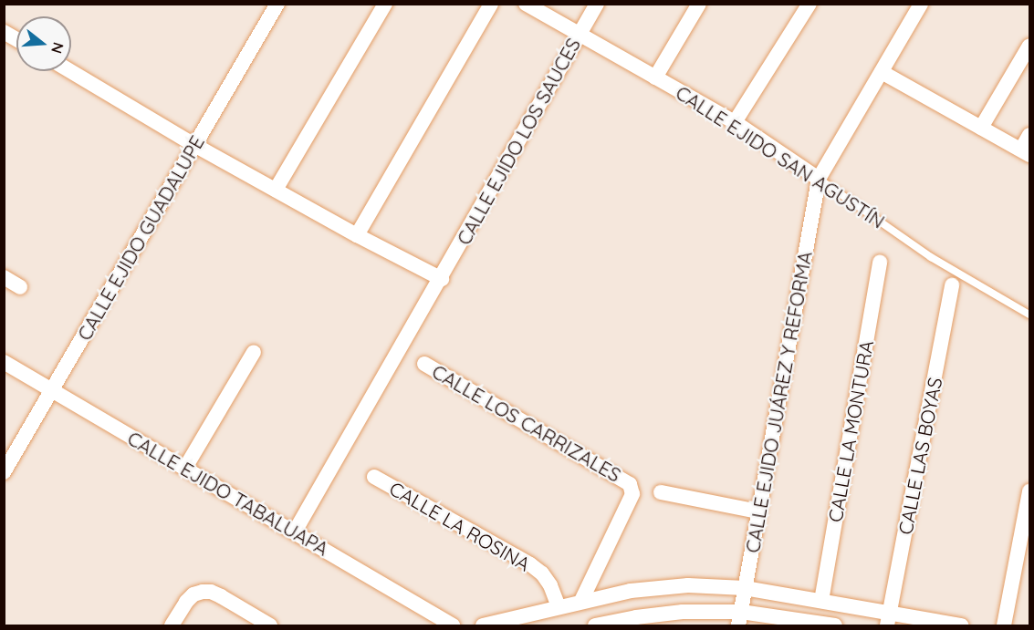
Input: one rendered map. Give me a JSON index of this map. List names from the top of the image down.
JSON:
{
  "streets": {
    "street": [
      "CALLE EJIDO LOS SAUCES",
      "CALLE EJIDO SAN AGUSTÍN",
      "CALLE EJIDO GUADALUPE",
      "CALLE EJIDO JUÁREZ Y REFORMA",
      "CALLE LOS CARRIZALES",
      "CALLE LA MONTURA",
      "CALLE LAS BOYAS",
      "CALLE EJIDO TABALUAPA",
      "CALLE LA ROSINA"
    ]
  },
  "crossings": [
    ["CALLE EJIDO LOS SAUCES", "CALLE EJIDO SAN AGUSTÍN"],
    ["CALLE EJIDO LOS SAUCES", "CALLE EJIDO TABALUAPA"],
    ["CALLE EJIDO SAN AGUSTÍN", "CALLE EJIDO JUÁREZ Y REFORMA"],
    ["CALLE EJIDO GUADALUPE", "CALLE EJIDO TABALUAPA"]
  ],
  "north": "right"
}
